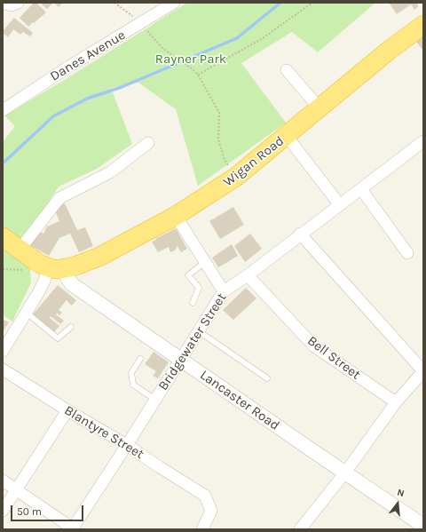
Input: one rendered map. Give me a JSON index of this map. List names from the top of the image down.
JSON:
{
  "streets": {
    "highway": ["Wigan Road"],
    "street": [
      "Danes Avenue",
      "Bridgewater Street",
      "Bell Street",
      "Lancaster Road",
      "Blantyre Street"
    ]
  },
  "crossings": [
    ["Wigan Road", "Lancaster Road"],
    ["Bridgewater Street", "Bell Street"],
    ["Bridgewater Street", "Lancaster Road"],
    ["Bridgewater Street", "Blantyre Street"]
  ],
  "parks": ["Rayner Park"],
  "scale_bar": "50 m",
  "north": "top"
}
